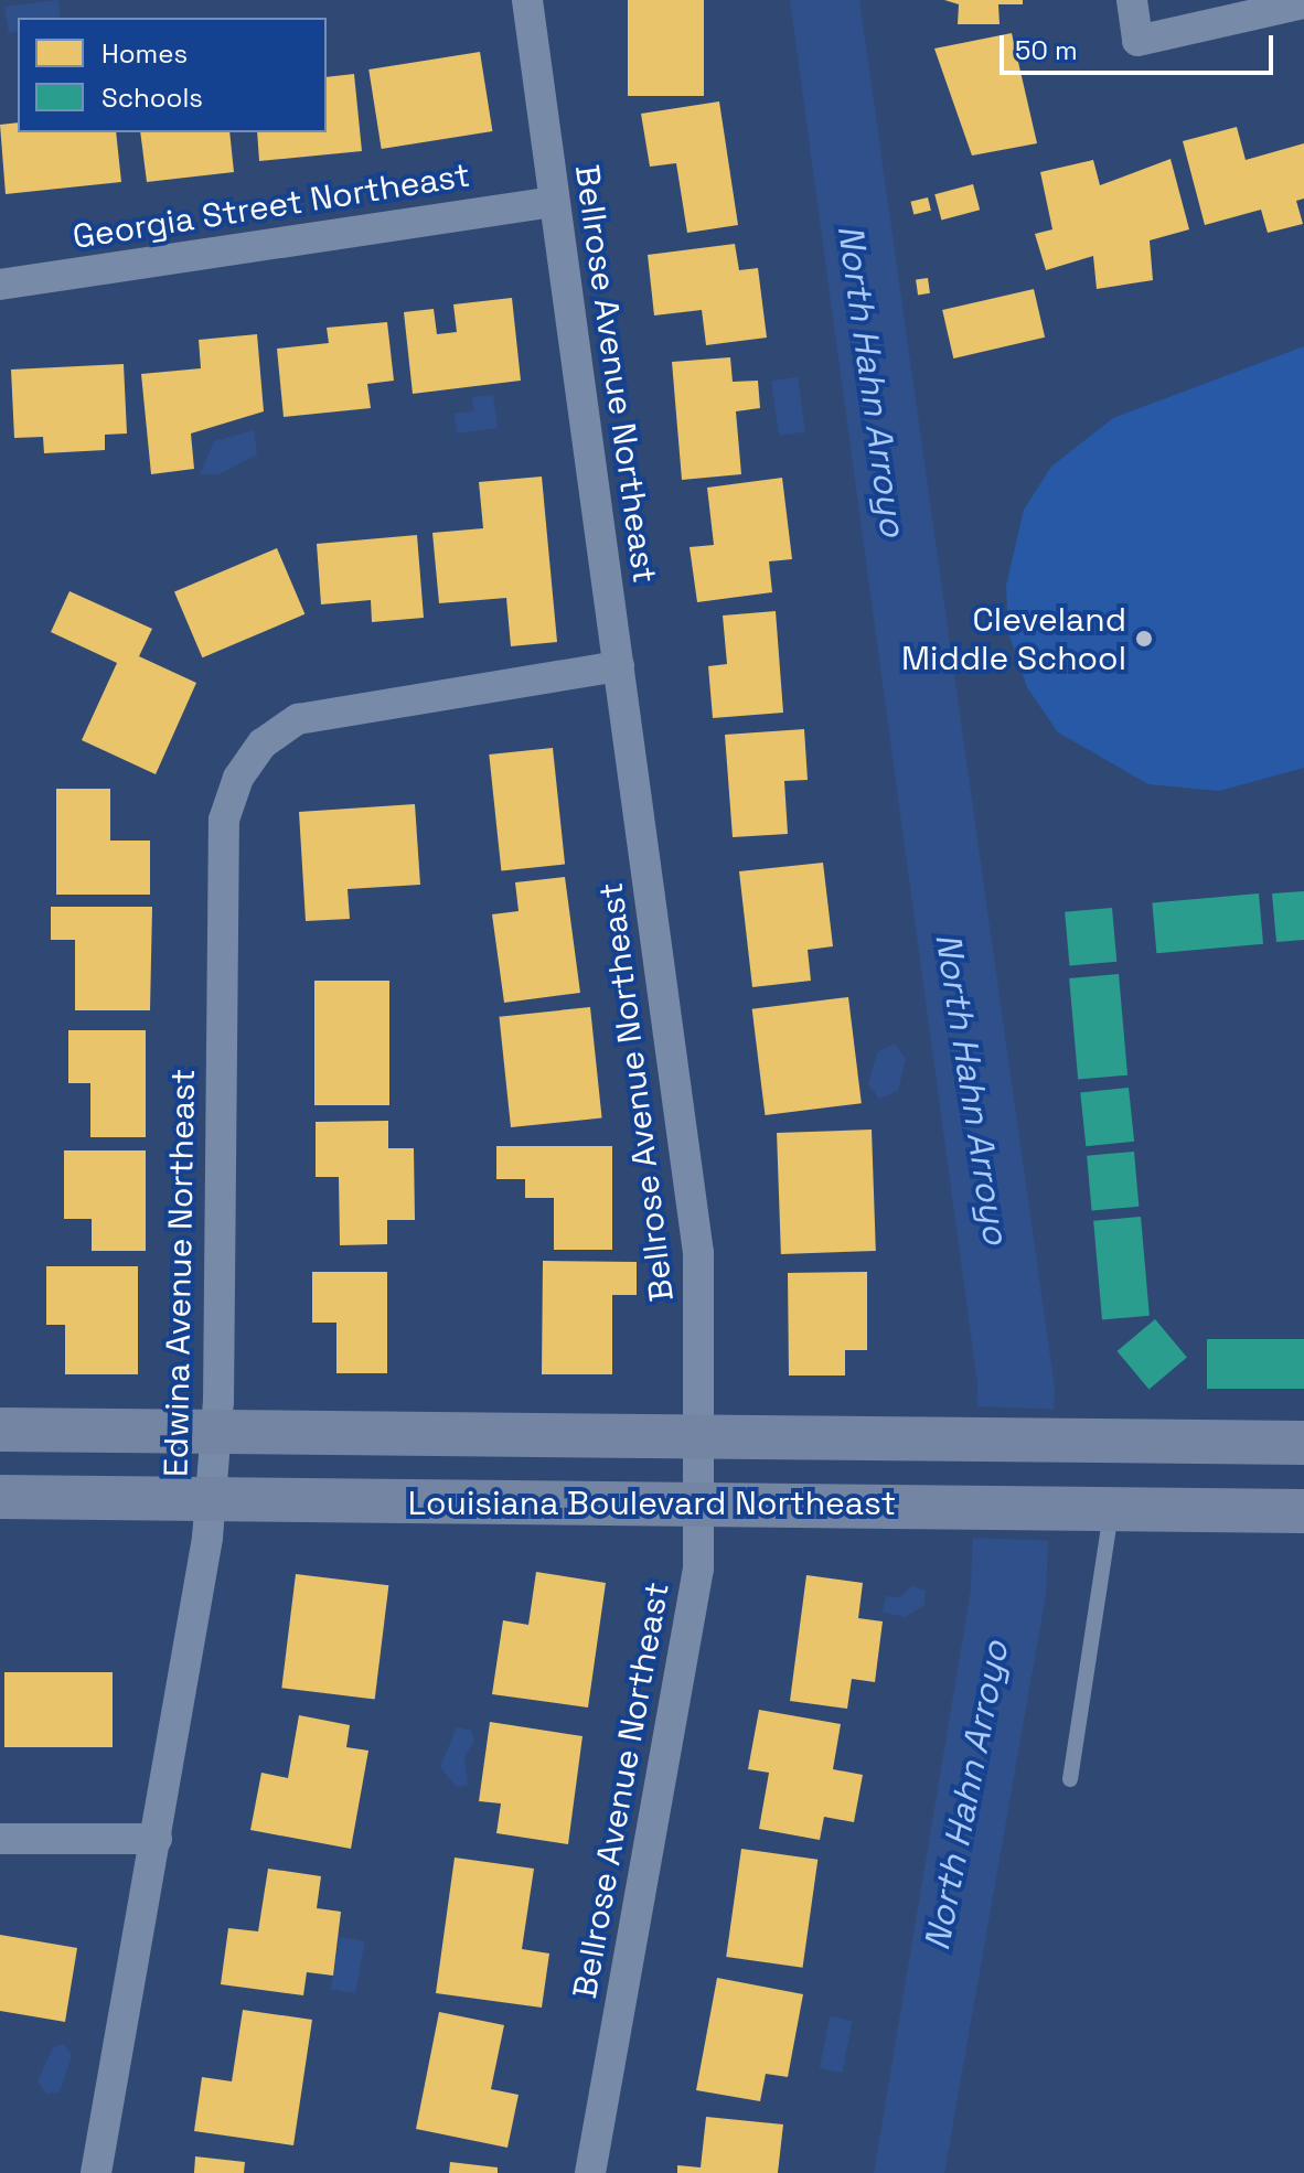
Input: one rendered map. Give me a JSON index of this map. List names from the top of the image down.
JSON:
{
  "streets": {
    "main road": ["Louisiana Boulevard Northeast"],
    "street": ["Georgia Street Northeast", "Bellrose Avenue Northeast", "Edwina Avenue Northeast"]
  },
  "crossings": [
    ["Georgia Street Northeast", "Bellrose Avenue Northeast"],
    ["Bellrose Avenue Northeast", "Edwina Avenue Northeast"],
    ["Bellrose Avenue Northeast", "Louisiana Boulevard Northeast"],
    ["Edwina Avenue Northeast", "Louisiana Boulevard Northeast"]
  ],
  "water": ["North Hahn Arroyo"],
  "places": ["Cleveland Middle School"],
  "legend": ["Homes", "Schools"],
  "scale_bar": "50 m"
}
